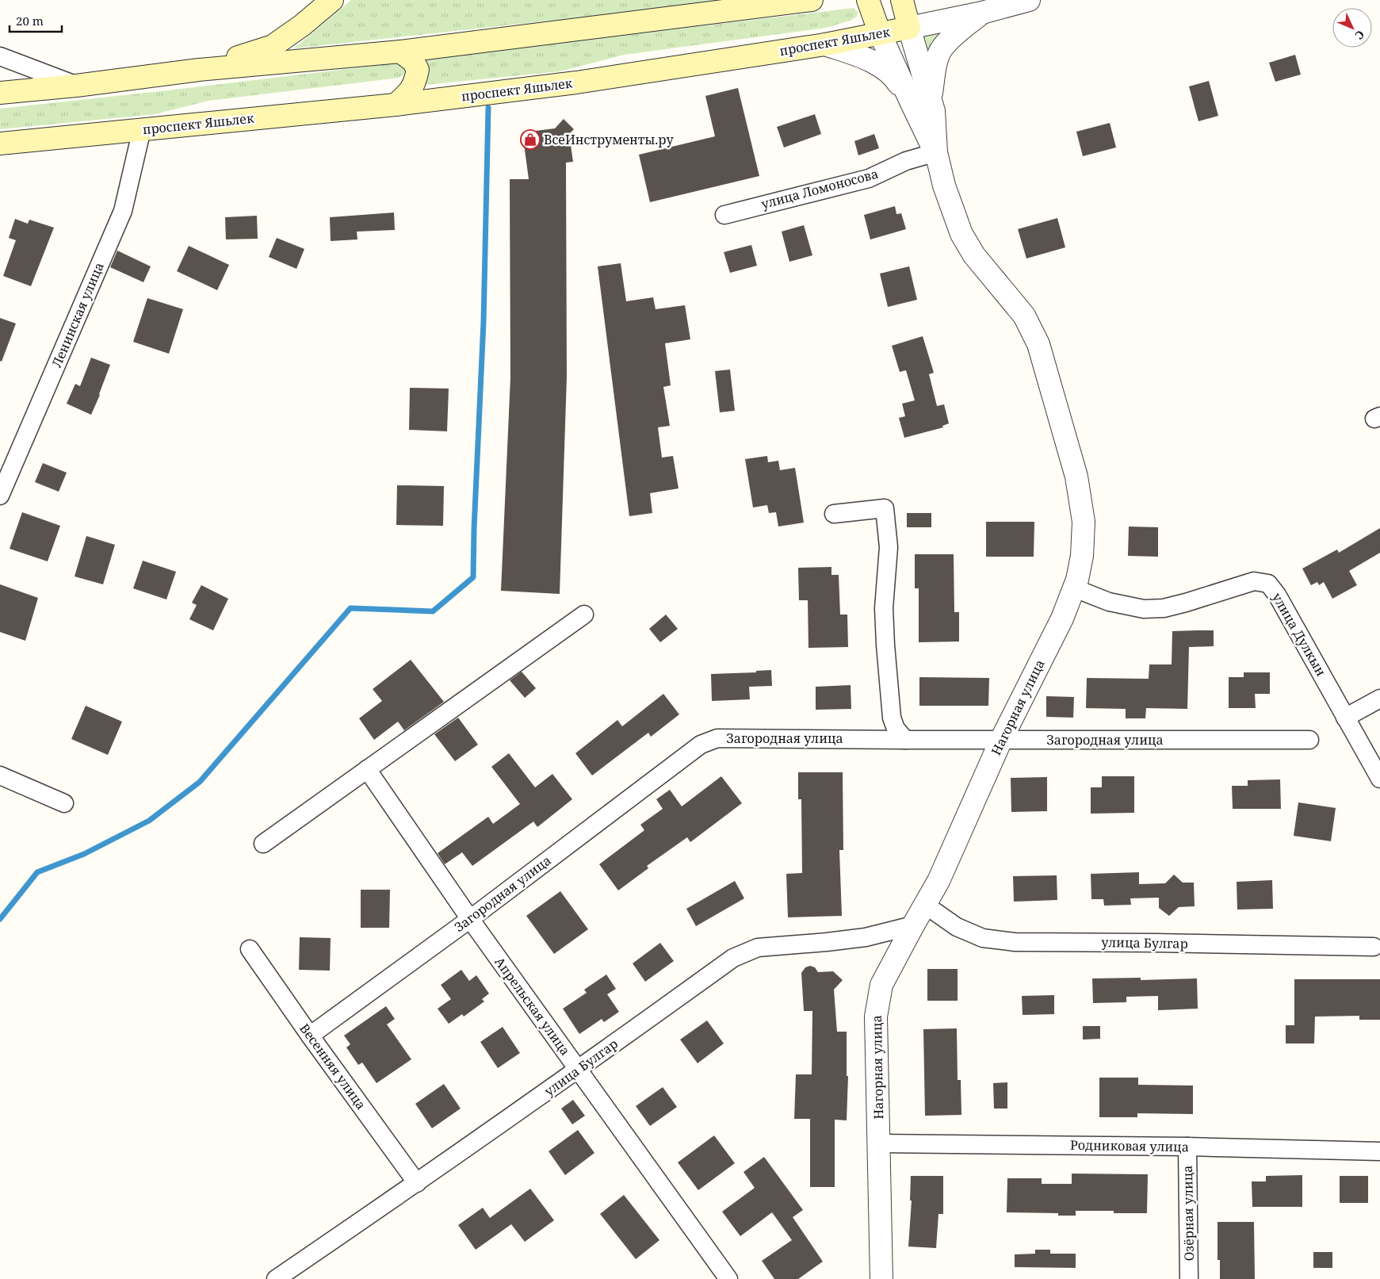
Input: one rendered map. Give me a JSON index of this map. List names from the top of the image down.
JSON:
{
  "streets": {
    "main road": ["проспект Яшьлек"],
    "street": [
      "улица Ломоносова",
      "Ленинская улица",
      "улица Дулкын",
      "Нагорная улица",
      "Загородная улица",
      "улица Булгар",
      "Апрельская улица",
      "Весенняя улица",
      "Родниковая улица",
      "Озёрная улица"
    ]
  },
  "crossings": [
    ["проспект Яшьлек", "Ленинская улица"],
    ["улица Ломоносова", "Нагорная улица"],
    ["улица Дулкын", "Нагорная улица"],
    ["Нагорная улица", "Загородная улица"],
    ["Нагорная улица", "улица Булгар"],
    ["Нагорная улица", "Родниковая улица"],
    ["Загородная улица", "Апрельская улица"],
    ["Загородная улица", "Весенняя улица"],
    ["улица Булгар", "Апрельская улица"],
    ["улица Булгар", "Весенняя улица"],
    ["Родниковая улица", "Озёрная улица"]
  ],
  "places": {
    "shop": ["ВсеИнструменты.ру"]
  },
  "scale_bar": "20 m",
  "north": "bottom right"
}
